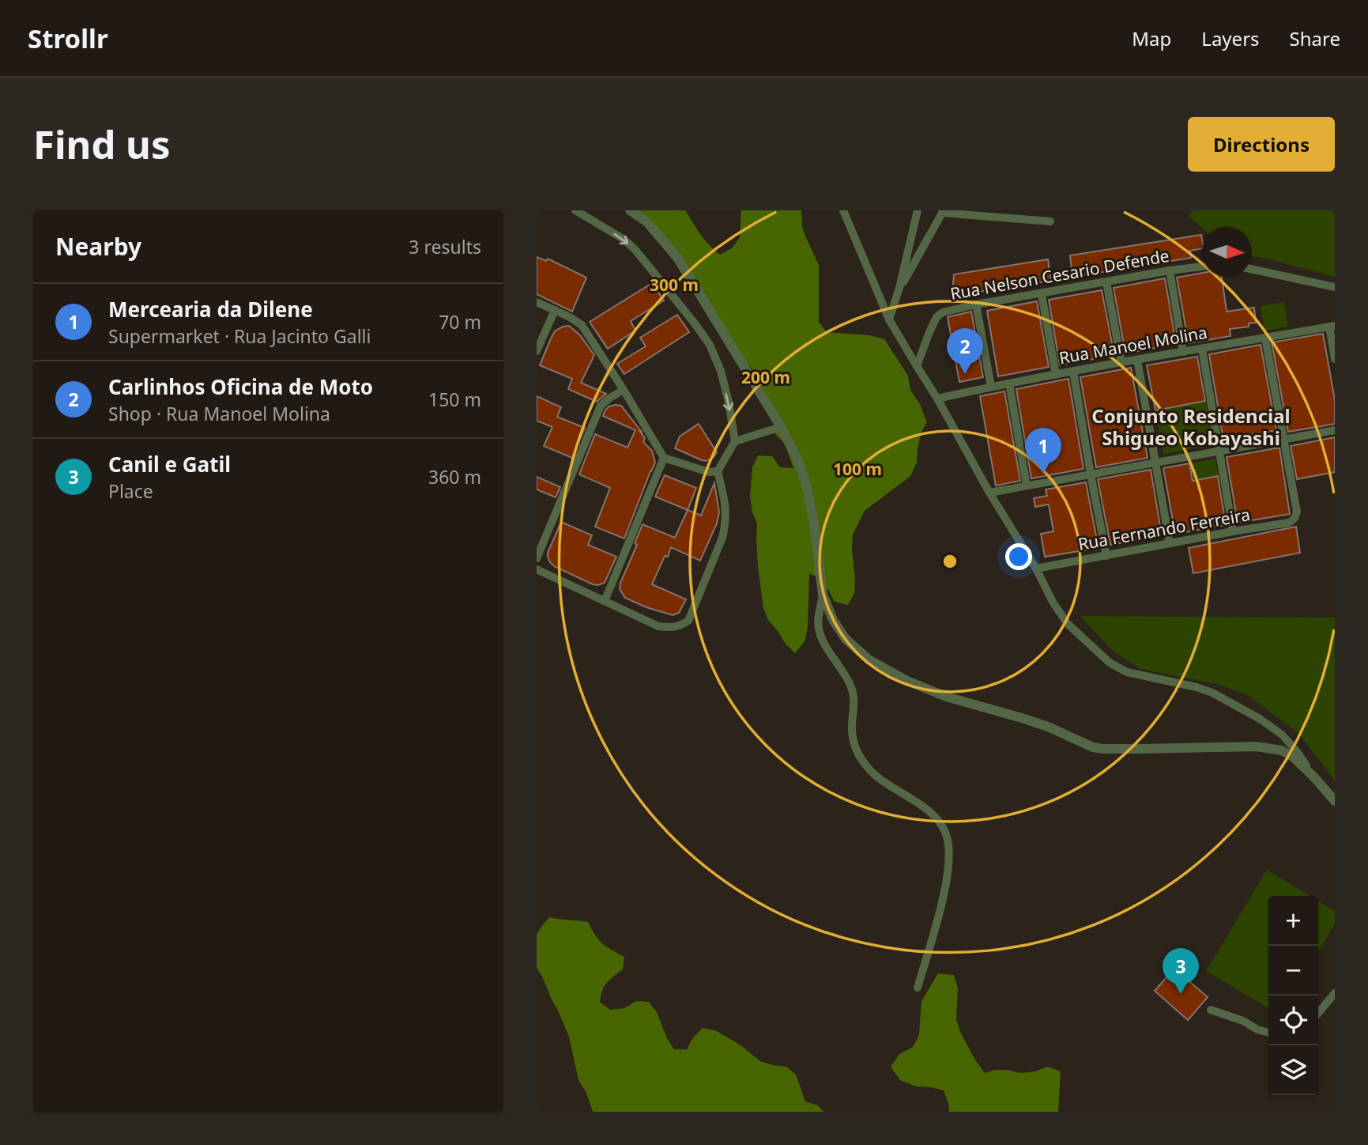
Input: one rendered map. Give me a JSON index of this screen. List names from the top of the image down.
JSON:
{
  "streets": {
    "street": ["Rua Nelson Cesario Defende", "Rua Manoel Molina", "Rua Fernando Ferreira"]
  },
  "districts": ["Conjunto Residencial Shigueo Kobayashi"],
  "north": "right",
  "page": {
    "header": "Strollr",
    "nav": ["Map", "Layers", "Share"],
    "buttons": "Directions",
    "title": "Find us",
    "heading": ["Nearby", "3 results"],
    "list": [
      {
        "mark": "1",
        "name": "Mercearia da Dilene",
        "note": "Supermarket · Rua Jacinto Galli",
        "value": "70 m"
      },
      {
        "mark": "2",
        "name": "Carlinhos Oficina de Moto",
        "note": "Shop · Rua Manoel Molina",
        "value": "150 m"
      },
      {
        "mark": "3",
        "name": "Canil e Gatil",
        "note": "Place",
        "value": "360 m"
      }
    ],
    "pins": ["2", "1", "3"],
    "map_buttons": ["+", "−"]
  },
  "rings": ["300 m", "200 m", "100 m"]
}
